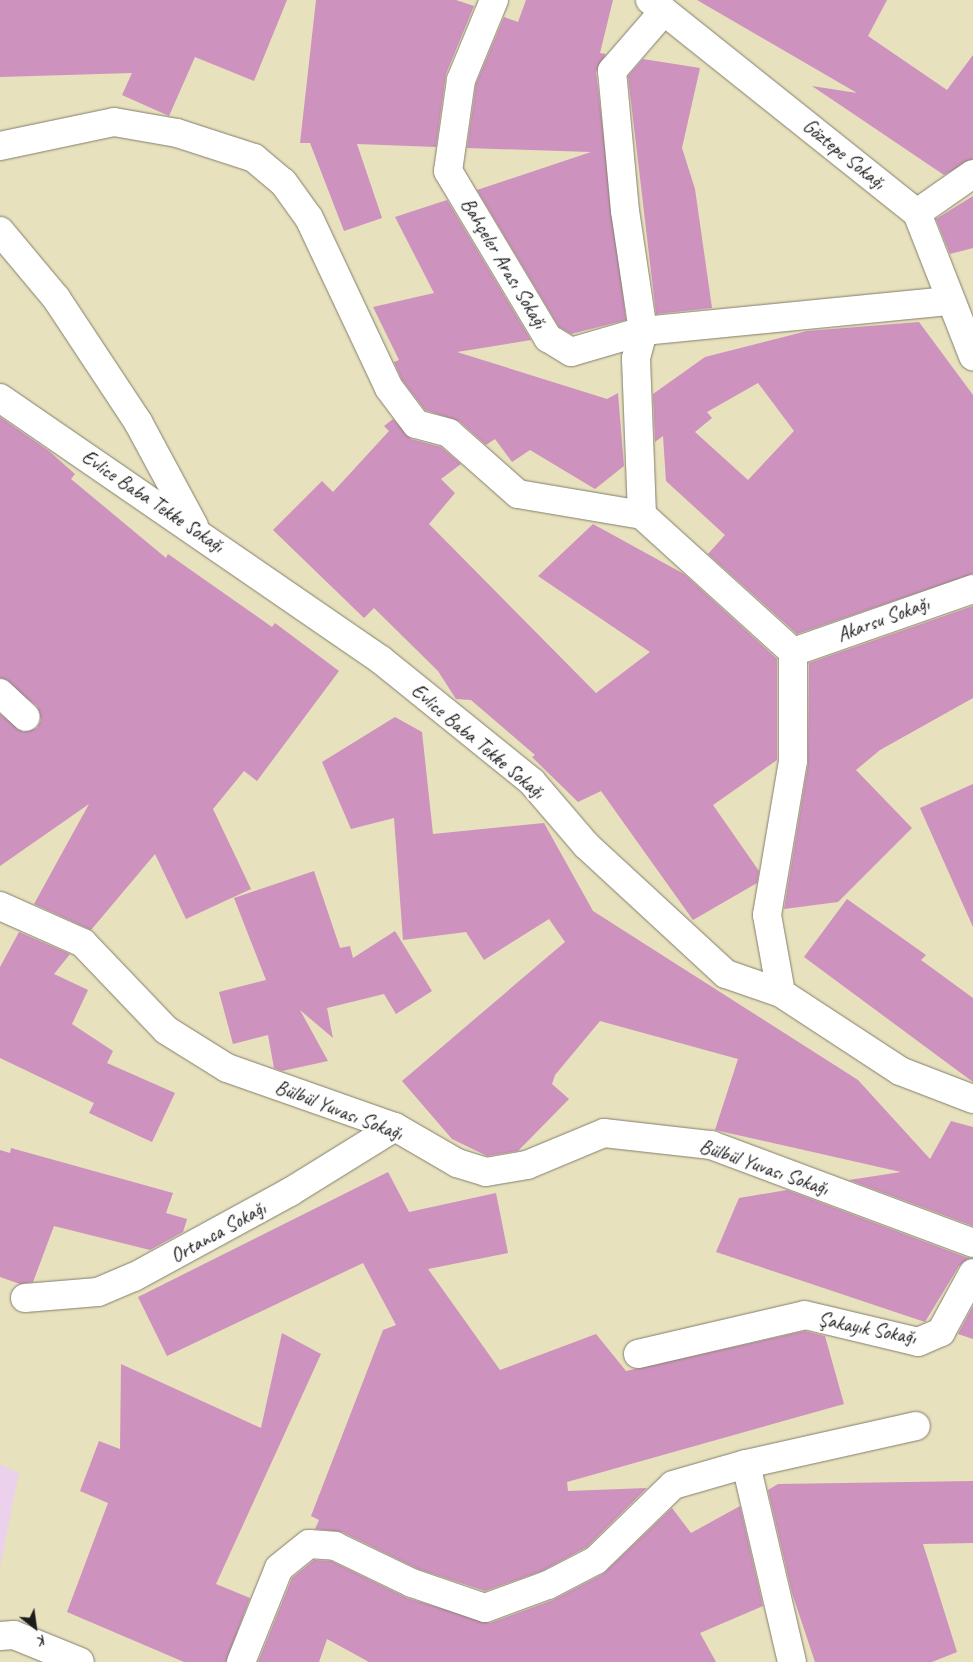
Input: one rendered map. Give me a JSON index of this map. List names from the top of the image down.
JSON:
{
  "streets": {
    "street": [
      "Göztepe Sokağı",
      "Bahçeler Arası Sokağı",
      "Evlice Baba Tekke Sokağı",
      "Akarsu Sokağı",
      "Bülbül Yuvası Sokağı",
      "Ortanca Sokağı",
      "Şakayık Sokağı"
    ]
  },
  "crossings": [
    ["Bülbül Yuvası Sokağı", "Ortanca Sokağı"]
  ],
  "north": "bottom right"
}
